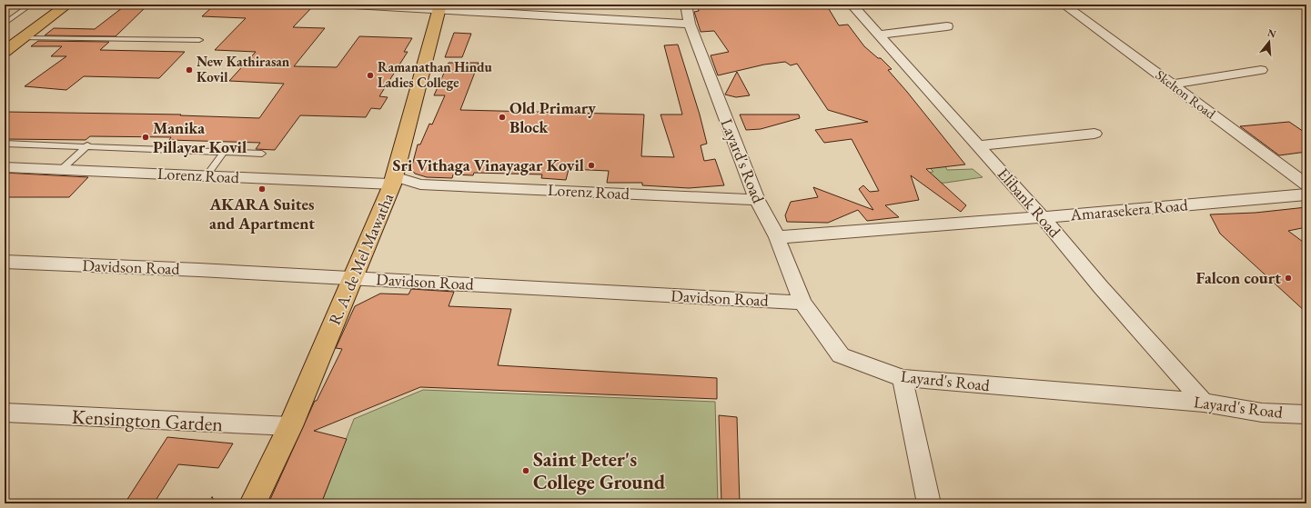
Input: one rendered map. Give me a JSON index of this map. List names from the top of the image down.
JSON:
{
  "streets": {
    "highway": ["R. A. de Mel Mawatha"],
    "street": [
      "Skelton Road",
      "Layard's Road",
      "Lorenz Road",
      "Elibank Road",
      "Amarasekera Road",
      "Davidson Road",
      "Kensington Garden"
    ]
  },
  "crossings": [
    ["Layard's Road", "Lorenz Road"],
    ["Layard's Road", "Elibank Road"],
    ["Layard's Road", "Amarasekera Road"],
    ["Layard's Road", "Davidson Road"],
    ["Lorenz Road", "R. A. de Mel Mawatha"],
    ["Elibank Road", "Amarasekera Road"],
    ["R. A. de Mel Mawatha", "Davidson Road"],
    ["R. A. de Mel Mawatha", "Kensington Garden"]
  ],
  "places": [
    "New Kathirasan Kovil",
    "Ramanathan Hindu Ladies College",
    "Old Primary Block",
    "Manika Pillayar Kovil",
    "Sri Vithaga Vinayagar Kovil",
    "AKARA Suites and Apartment",
    "Falcon court",
    "Saint Peter's College Ground"
  ],
  "north": "top"
}
